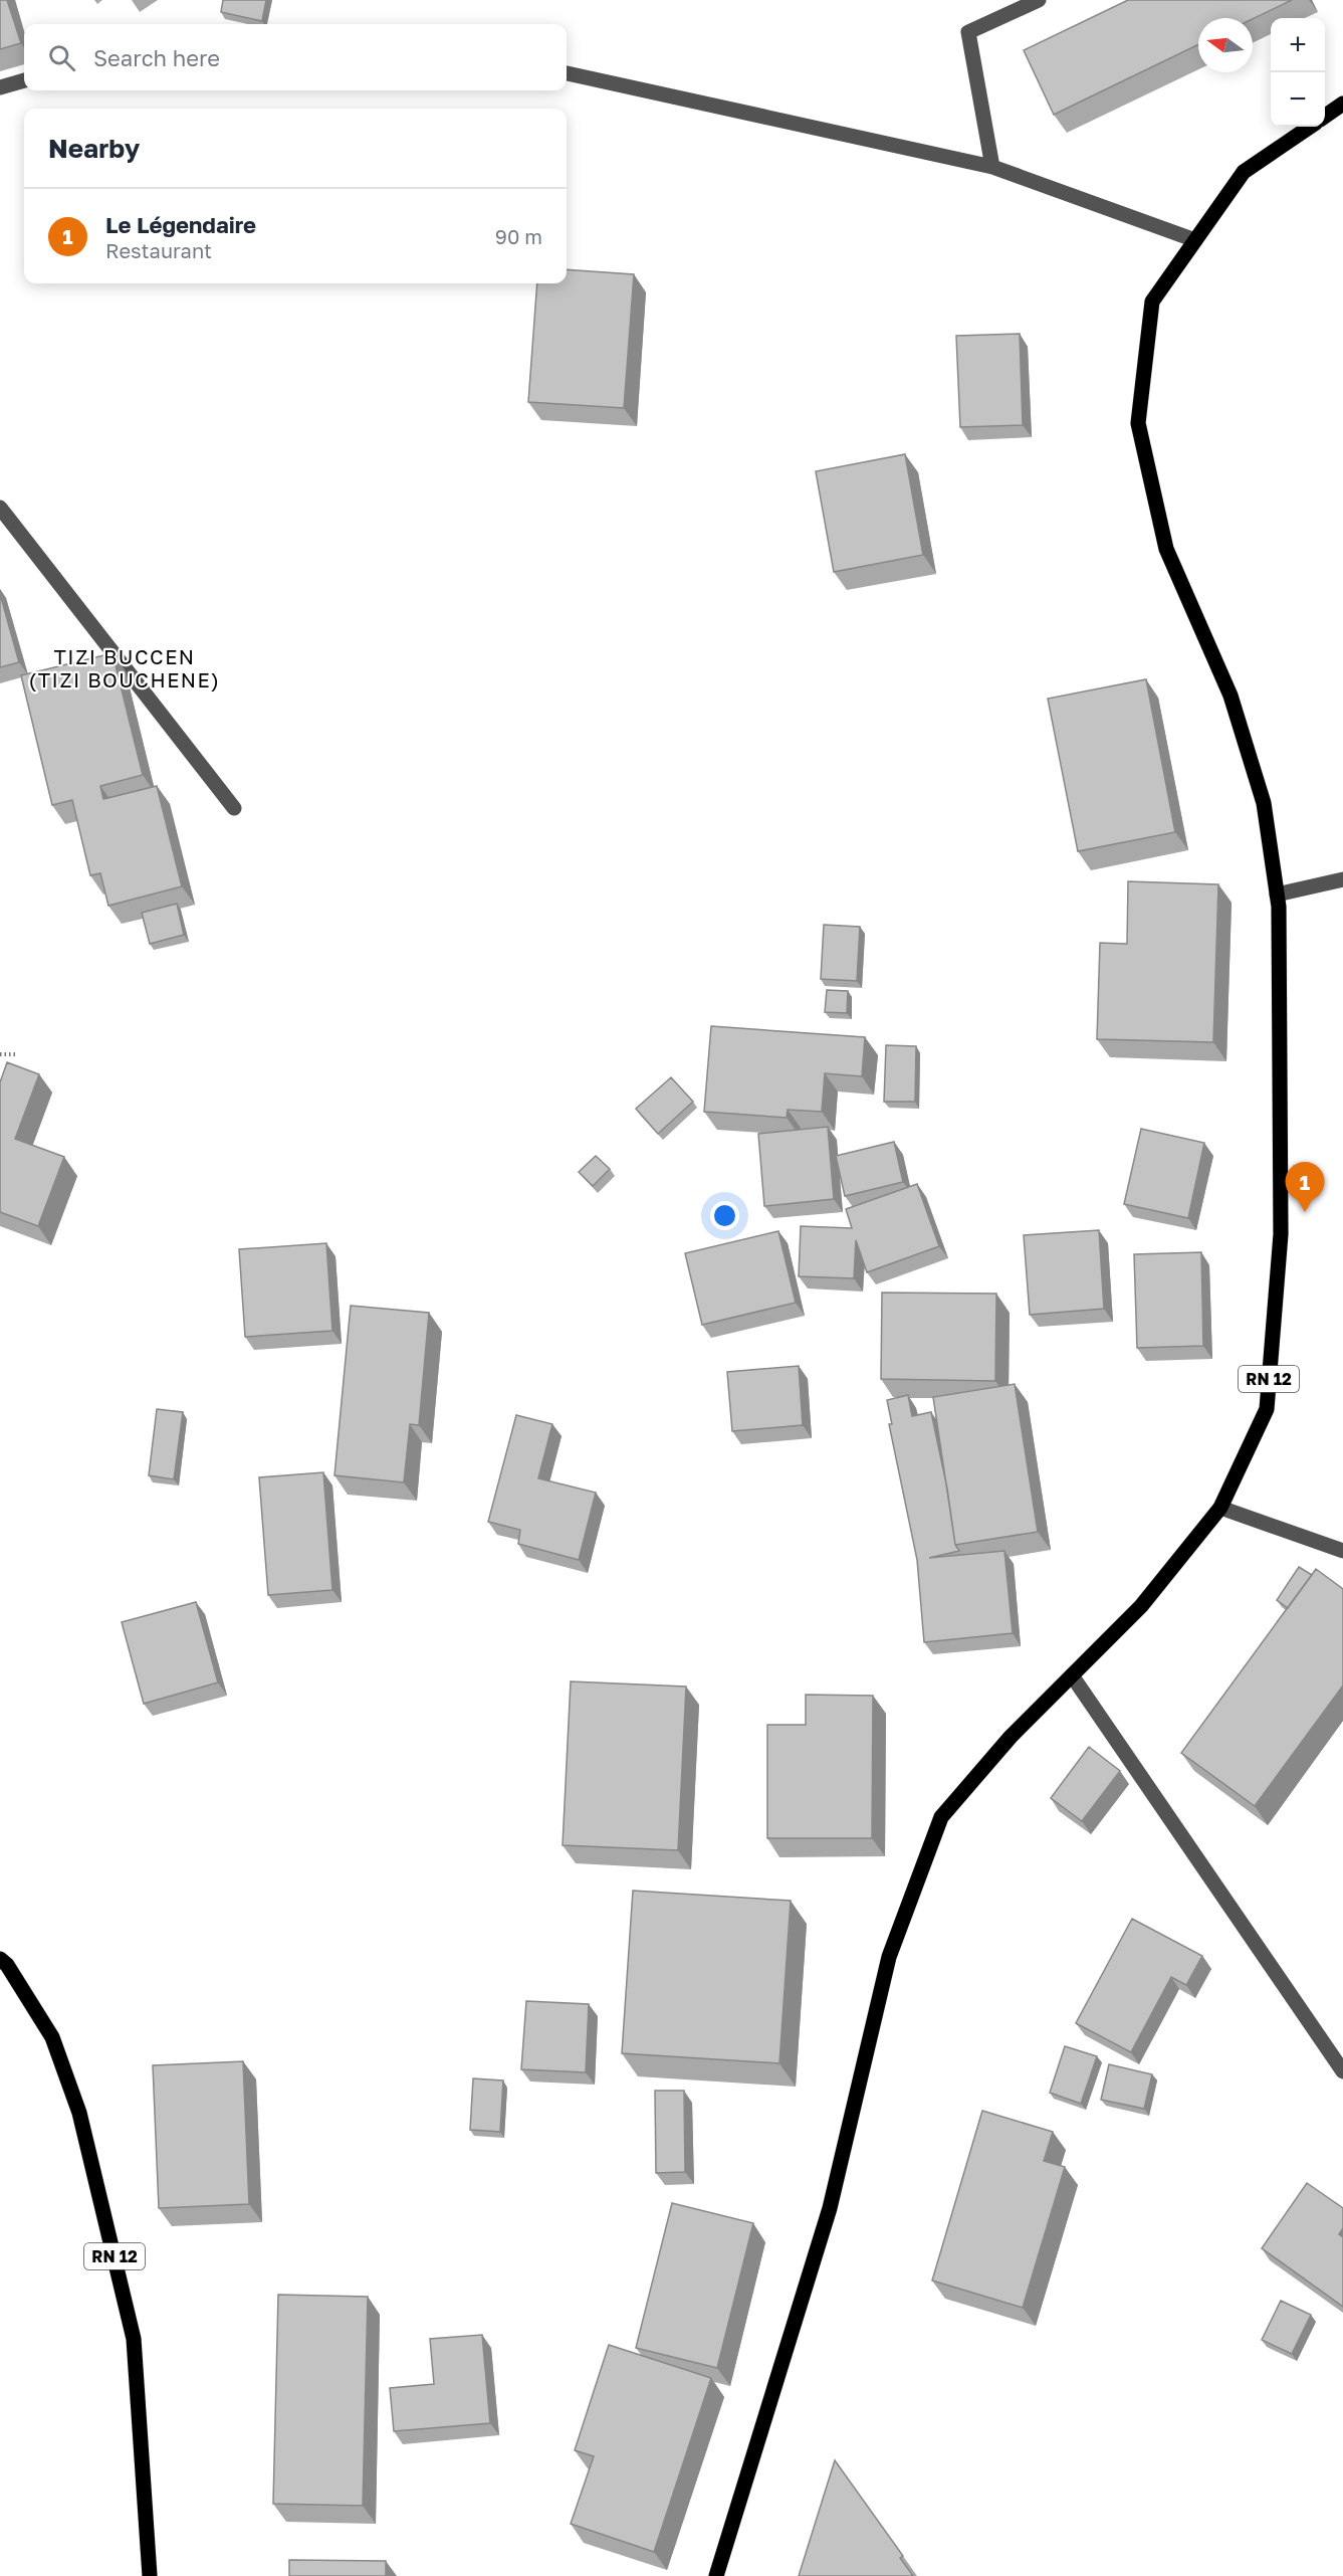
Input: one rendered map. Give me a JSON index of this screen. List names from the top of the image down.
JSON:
{
  "streets": {
    "main road": ["RN 12"]
  },
  "districts": ["TIZI BUCCEN (TIZI BOUCHENE)"],
  "north": "left",
  "page": {
    "map_buttons": ["+", "−"],
    "search": "Search here",
    "heading": "Nearby",
    "list": [
      {
        "mark": "1",
        "name": "Le Légendaire",
        "note": "Restaurant",
        "value": "90 m"
      }
    ],
    "pins": "1"
  }
}
